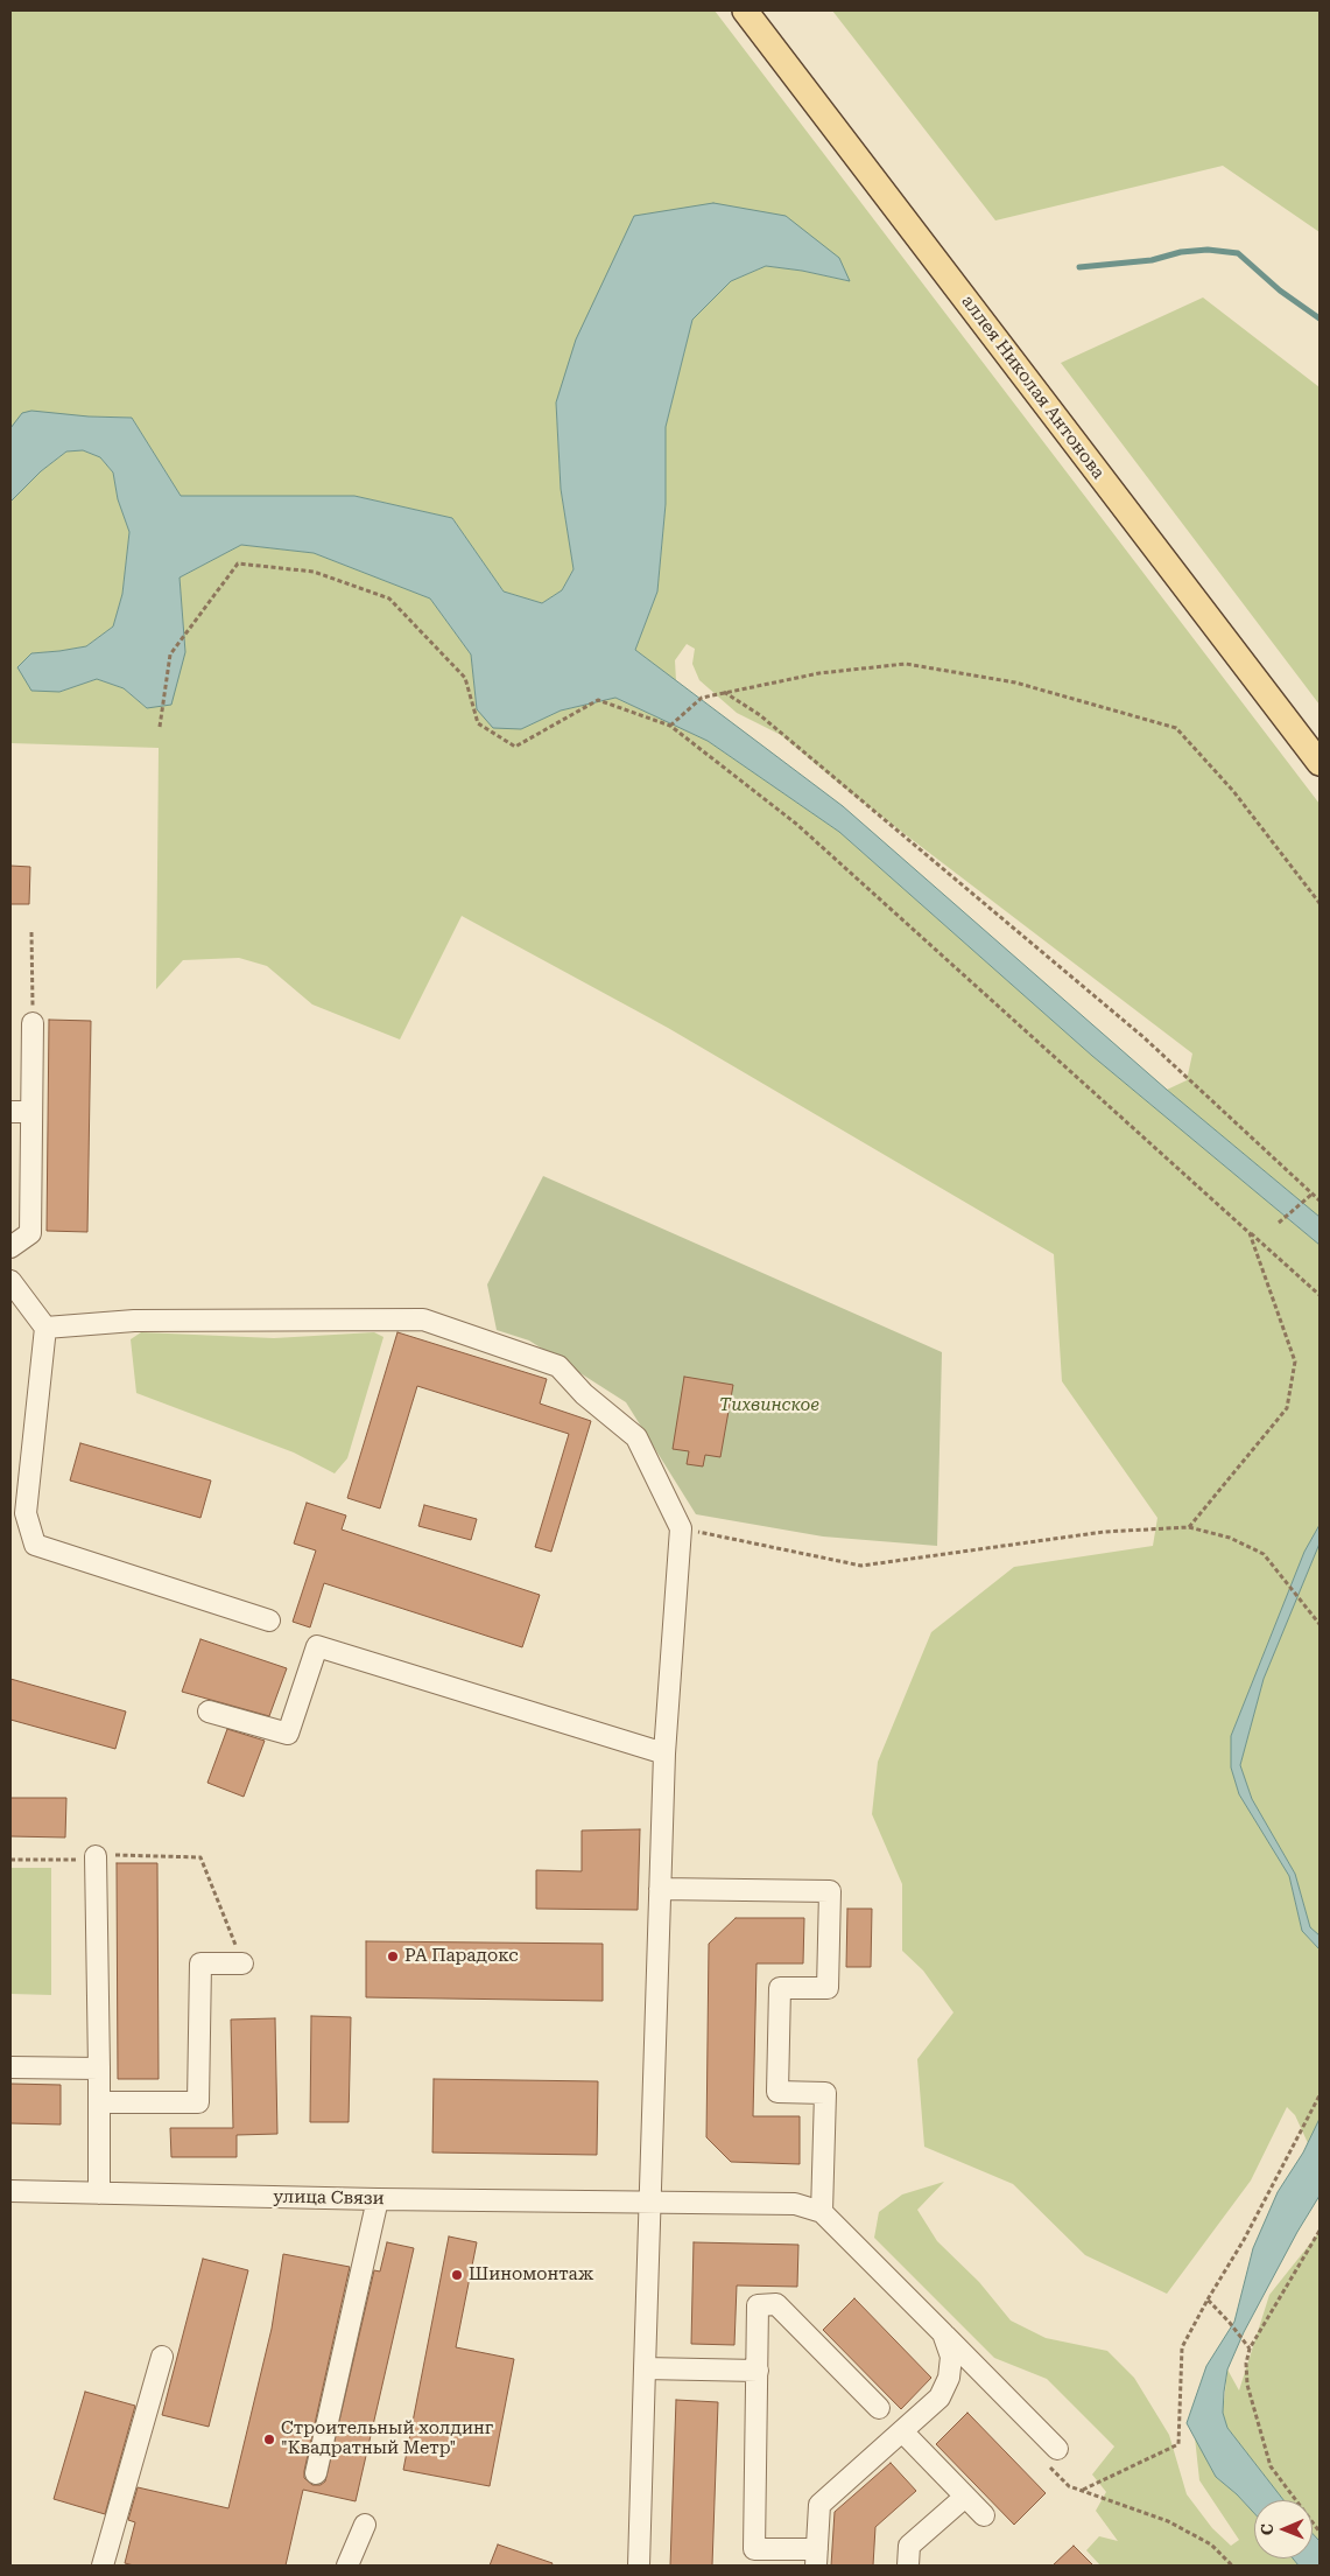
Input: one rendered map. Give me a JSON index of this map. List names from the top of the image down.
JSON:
{
  "streets": {
    "main road": ["аллея Николая Антонова"],
    "street": ["улица Связи"]
  },
  "parks": ["Тихвинское"],
  "places": ["РА Парадокс", "Шиномонтаж", "Строительный холдинг \"Квадратный Метр\""],
  "north": "left"
}
